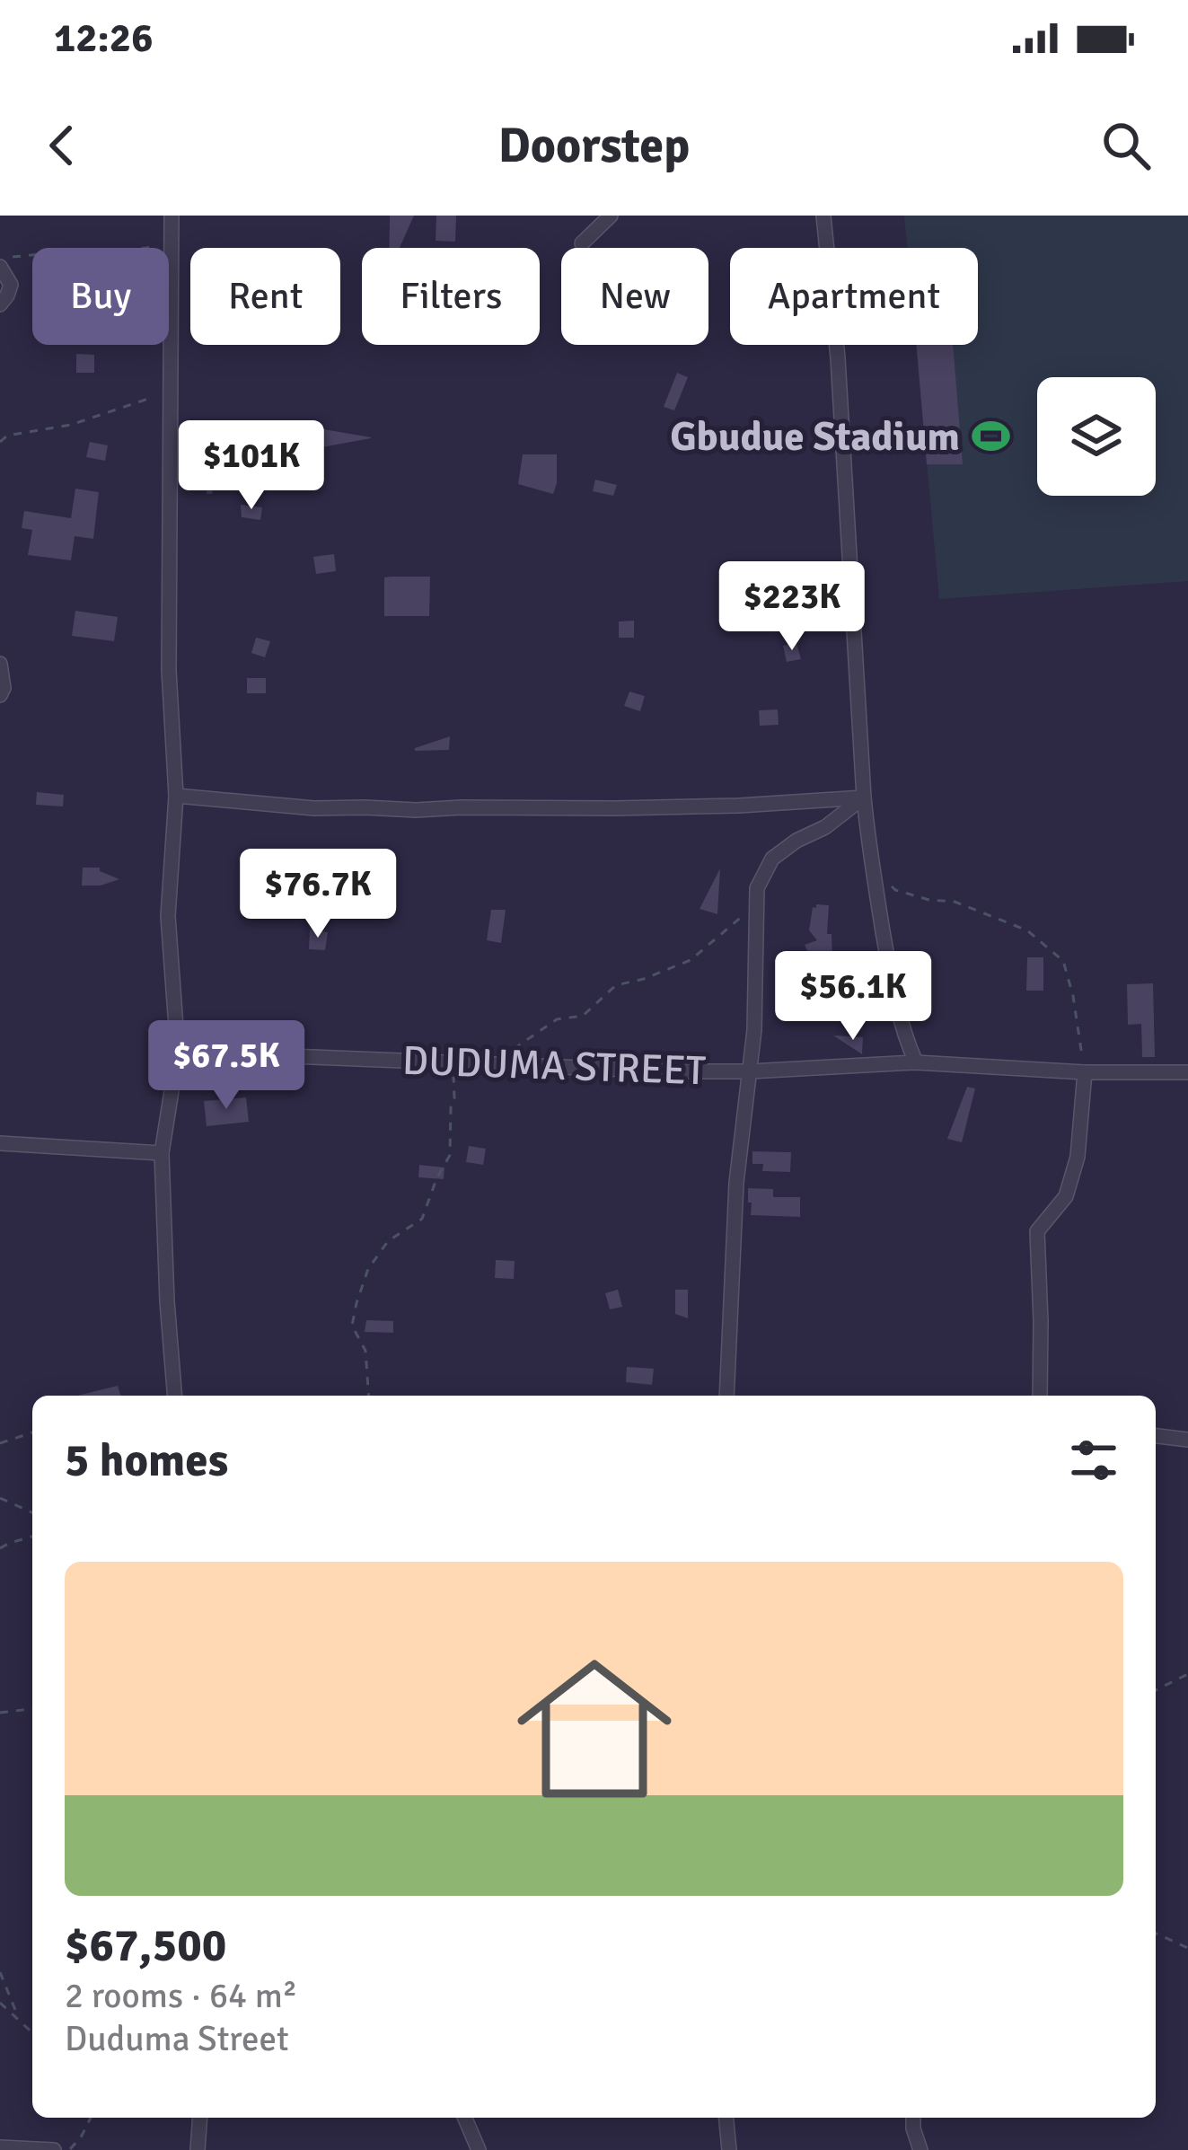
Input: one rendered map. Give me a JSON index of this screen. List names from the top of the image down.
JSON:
{
  "streets": {
    "street": ["DUDUMA STREET"]
  },
  "places": {
    "sports": ["Gbudue Stadium"]
  },
  "page": {
    "status": "12:26",
    "header": "Doorstep",
    "chip": [
      "Buy",
      "Rent",
      "Filters",
      "New",
      "Apartment"
    ],
    "price": [
      "$101K",
      "$223K",
      "$76.7K",
      "$56.1K",
      "$67.5K"
    ],
    "heading": "5 homes",
    "list": [
      {
        "name": "$67,500",
        "note": "2 rooms · 64 m² · Duduma Street"
      }
    ]
  }
}
